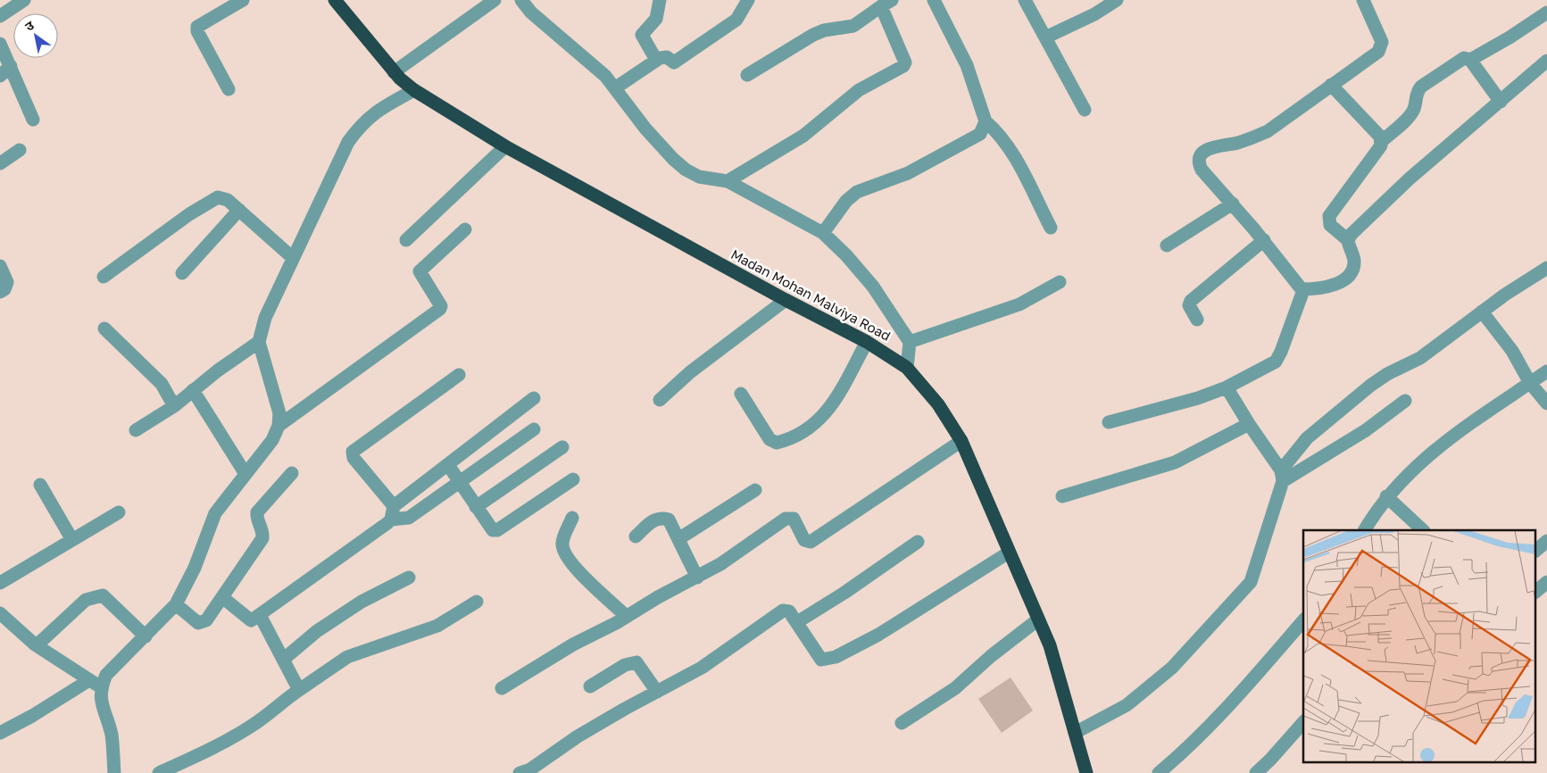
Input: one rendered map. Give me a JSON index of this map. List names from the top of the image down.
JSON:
{
  "streets": {
    "highway": ["Madan Mohan Malviya Road"]
  },
  "north": "top left"
}
